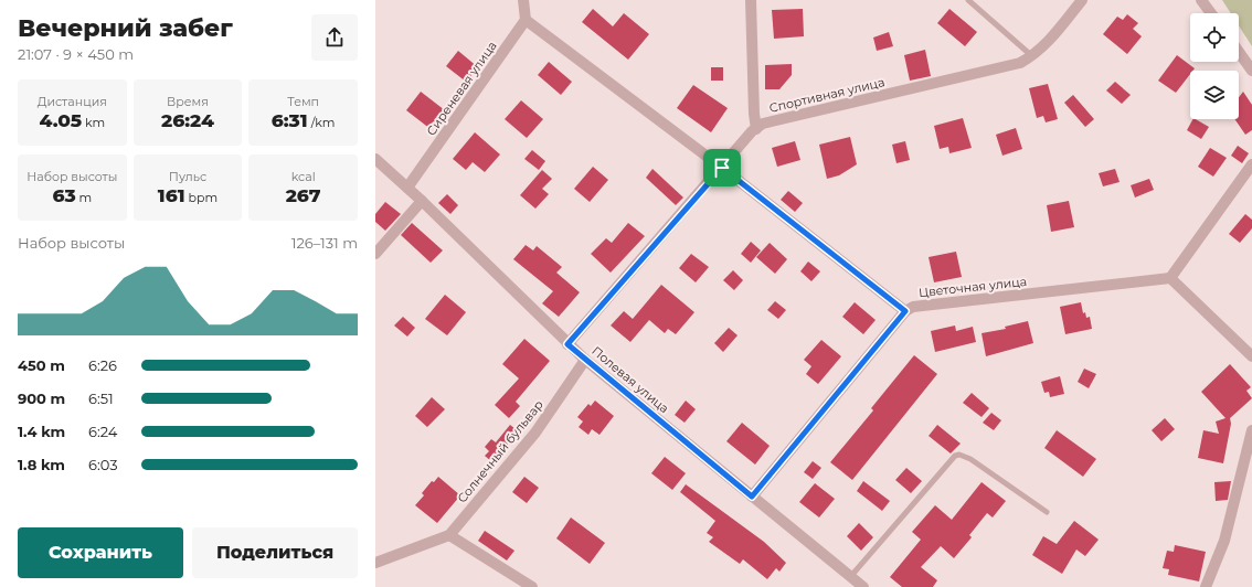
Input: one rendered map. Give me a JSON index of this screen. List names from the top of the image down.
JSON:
{
  "streets": {
    "street": [
      "Сиреневая улица",
      "Спортивная улица",
      "Цветочная улица",
      "Полевая улица",
      "Солнечный бульвар"
    ]
  },
  "crossings": [
    ["Сиреневая улица", "Полевая улица"],
    ["Спортивная улица", "Полевая улица"],
    ["Полевая улица", "Солнечный бульвар"]
  ],
  "page": {
    "heading": ["Вечерний забег", "21:07 · 9 × 450 m"],
    "stats": [
      ["Дистанция", "4.05 km"],
      ["Время", "26:24"],
      ["Темп", "6:31 /km"],
      ["Набор высоты", "63 m"],
      ["Пульс", "161 bpm"],
      ["kcal", "267"]
    ],
    "chart": ["Набор высоты", "126–131 m"],
    "list": [
      {
        "name": "450 m",
        "note": "6:26"
      },
      {
        "name": "900 m",
        "note": "6:51"
      },
      {
        "name": "1.4 km",
        "note": "6:24"
      },
      {
        "name": "1.8 km",
        "note": "6:03"
      }
    ],
    "buttons": ["Сохранить", "Поделиться"]
  }
}
